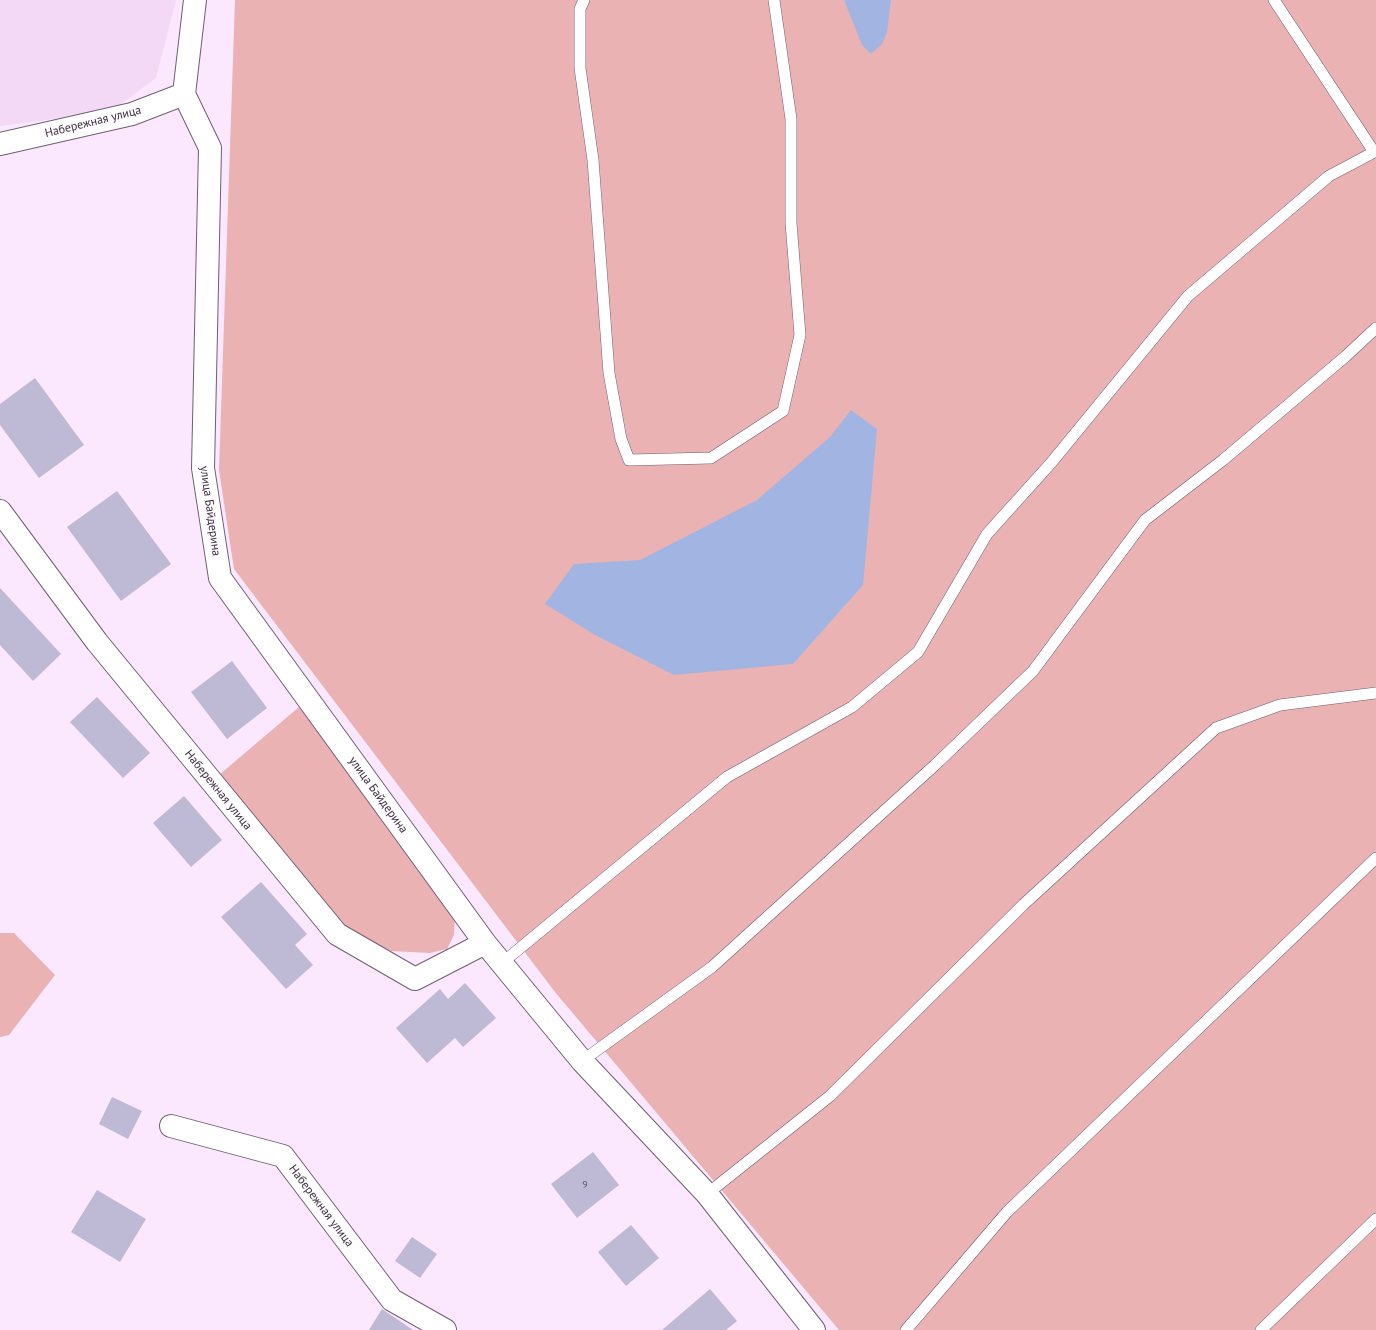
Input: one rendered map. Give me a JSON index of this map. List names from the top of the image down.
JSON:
{
  "streets": {
    "street": ["Набережная улица", "улица Байдерина"]
  },
  "crossings": [
    ["Набережная улица", "улица Байдерина"]
  ],
  "house_numbers": ["9"]
}
